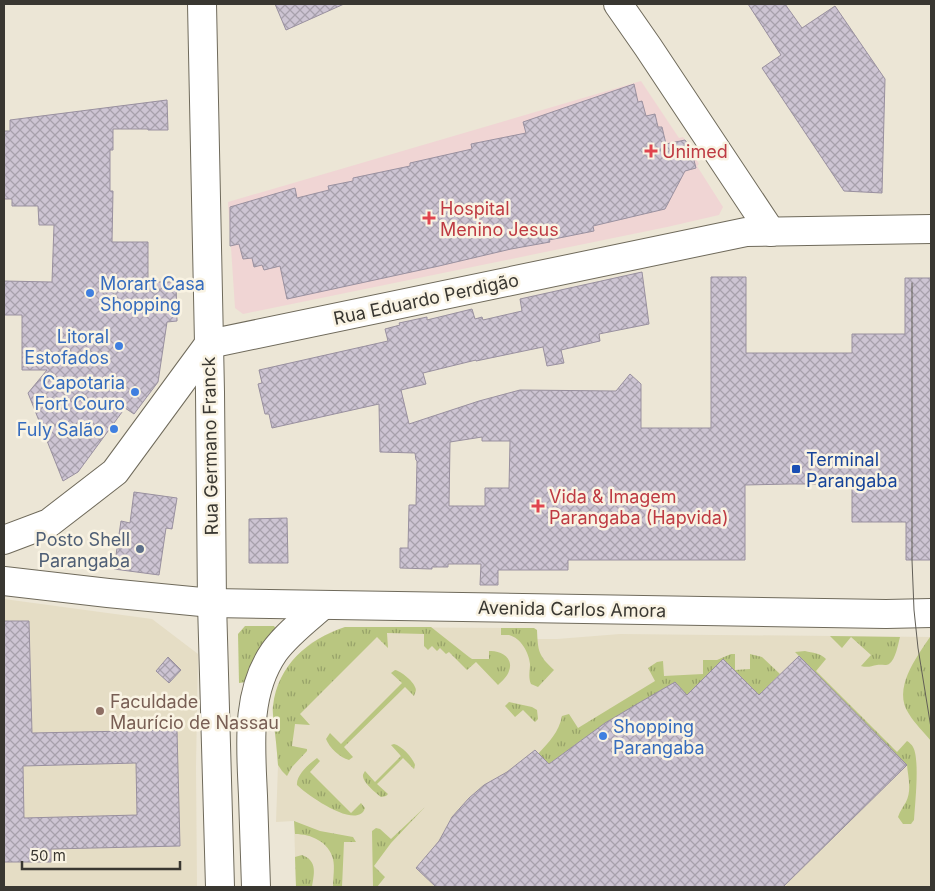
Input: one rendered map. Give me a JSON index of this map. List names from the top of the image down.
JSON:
{
  "streets": {
    "main road": ["Rua Eduardo Perdigão", "Rua Germano Franck", "Avenida Carlos Amora"]
  },
  "crossings": [
    ["Rua Eduardo Perdigão", "Rua Germano Franck"],
    ["Rua Germano Franck", "Avenida Carlos Amora"]
  ],
  "places": {
    "health": ["Unimed", "Hospital Menino Jesus", "Vida & Imagem Parangaba (Hapvida)"],
    "other": [
      "Morart Casa Shopping",
      "Litoral Estofados",
      "Capotaria Fort Couro",
      "Fuly Salão",
      "Posto Shell Parangaba",
      "Faculdade Maurício de Nassau",
      "Shopping Parangaba"
    ],
    "transit": ["Terminal Parangaba"]
  },
  "scale_bar": "50 m"
}
